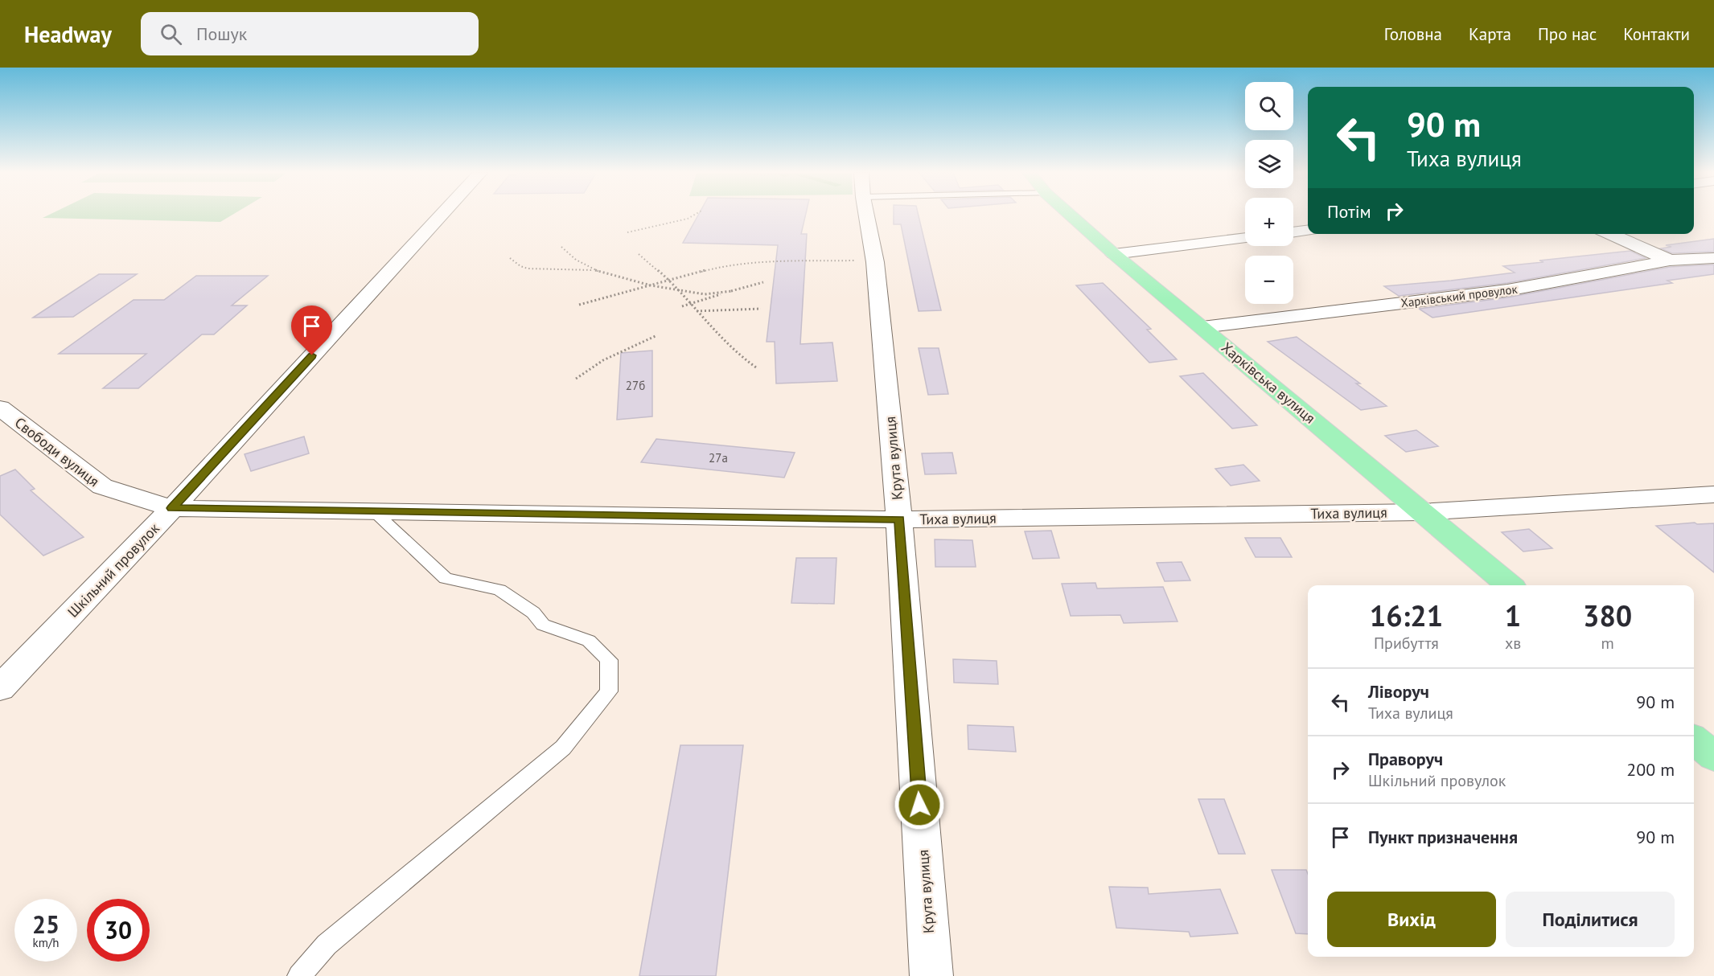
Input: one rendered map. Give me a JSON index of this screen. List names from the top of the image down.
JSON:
{
  "streets": {
    "main road": ["Харківська вулиця"],
    "street": [
      "Харківський провулок",
      "Свободи вулиця",
      "Крута вулиця",
      "Тиха вулиця",
      "Шкільний провулок"
    ]
  },
  "crossings": [
    ["Харківський провулок", "Харківська вулиця"],
    ["Харківська вулиця", "Тиха вулиця"],
    ["Свободи вулиця", "Тиха вулиця"],
    ["Свободи вулиця", "Шкільний провулок"],
    ["Крута вулиця", "Тиха вулиця"],
    ["Тиха вулиця", "Шкільний провулок"]
  ],
  "house_numbers": ["27б", "27а"],
  "page": {
    "header": "Headway",
    "search": "Пошук",
    "nav": [
      "Головна",
      "Карта",
      "Про нас",
      "Контакти"
    ],
    "map_buttons": ["+", "−"],
    "turn": ["90 m", "Тиха вулиця"],
    "then": "Потім",
    "eta": [
      "16:21",
      "Прибуття",
      "1",
      "хв",
      "380",
      "m"
    ],
    "list": [
      {
        "name": "Ліворуч",
        "note": "Тиха вулиця",
        "value": "90 m"
      },
      {
        "name": "Праворуч",
        "note": "Шкільний провулок",
        "value": "200 m"
      },
      {
        "name": "Пункт призначення",
        "value": "90 m"
      }
    ],
    "buttons": ["Вихід", "Поділитися"],
    "speed": "25 km/h",
    "limit": "30"
  }
}
